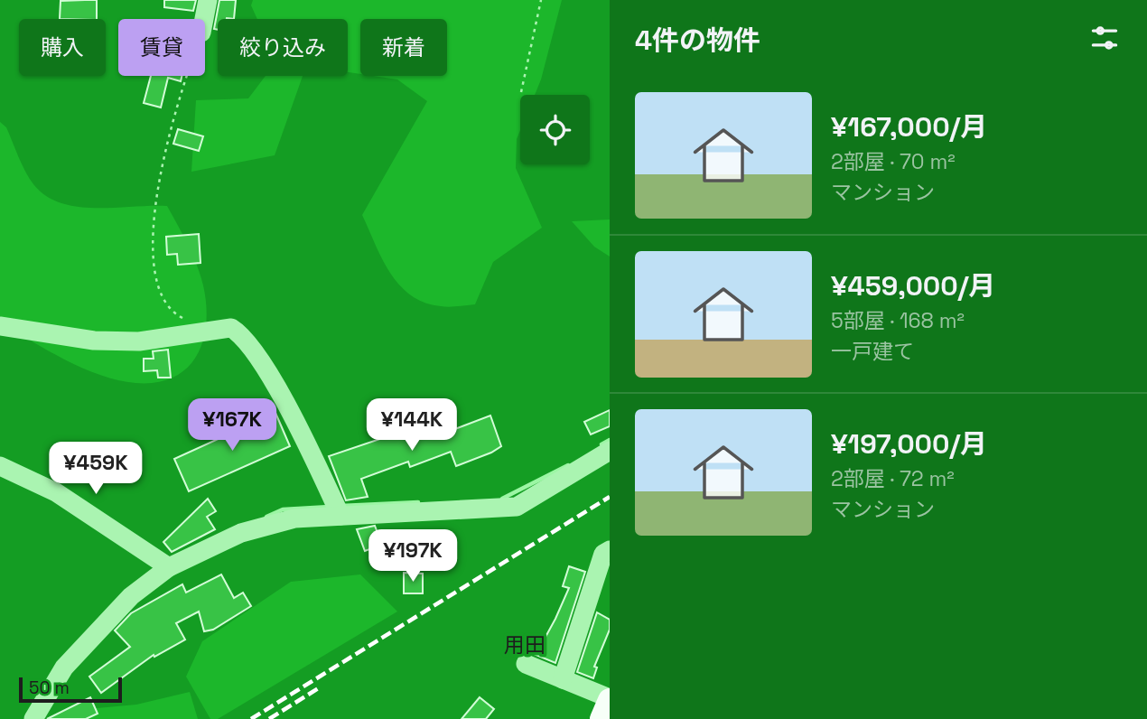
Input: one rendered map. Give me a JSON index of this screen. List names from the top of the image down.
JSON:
{
  "districts": ["用田"],
  "scale_bar": "50 m",
  "page": {
    "heading": "4件の物件",
    "chip": [
      "購入",
      "賃貸",
      "絞り込み",
      "新着"
    ],
    "list": [
      {
        "name": "¥167,000/月",
        "note": "2部屋 · 70 m² · マンション"
      },
      {
        "name": "¥459,000/月",
        "note": "5部屋 · 168 m² · 一戸建て"
      },
      {
        "name": "¥197,000/月",
        "note": "2部屋 · 72 m² · マンション"
      }
    ],
    "price": [
      "¥167K",
      "¥144K",
      "¥459K",
      "¥197K"
    ],
    "scale": "50 m"
  }
}
